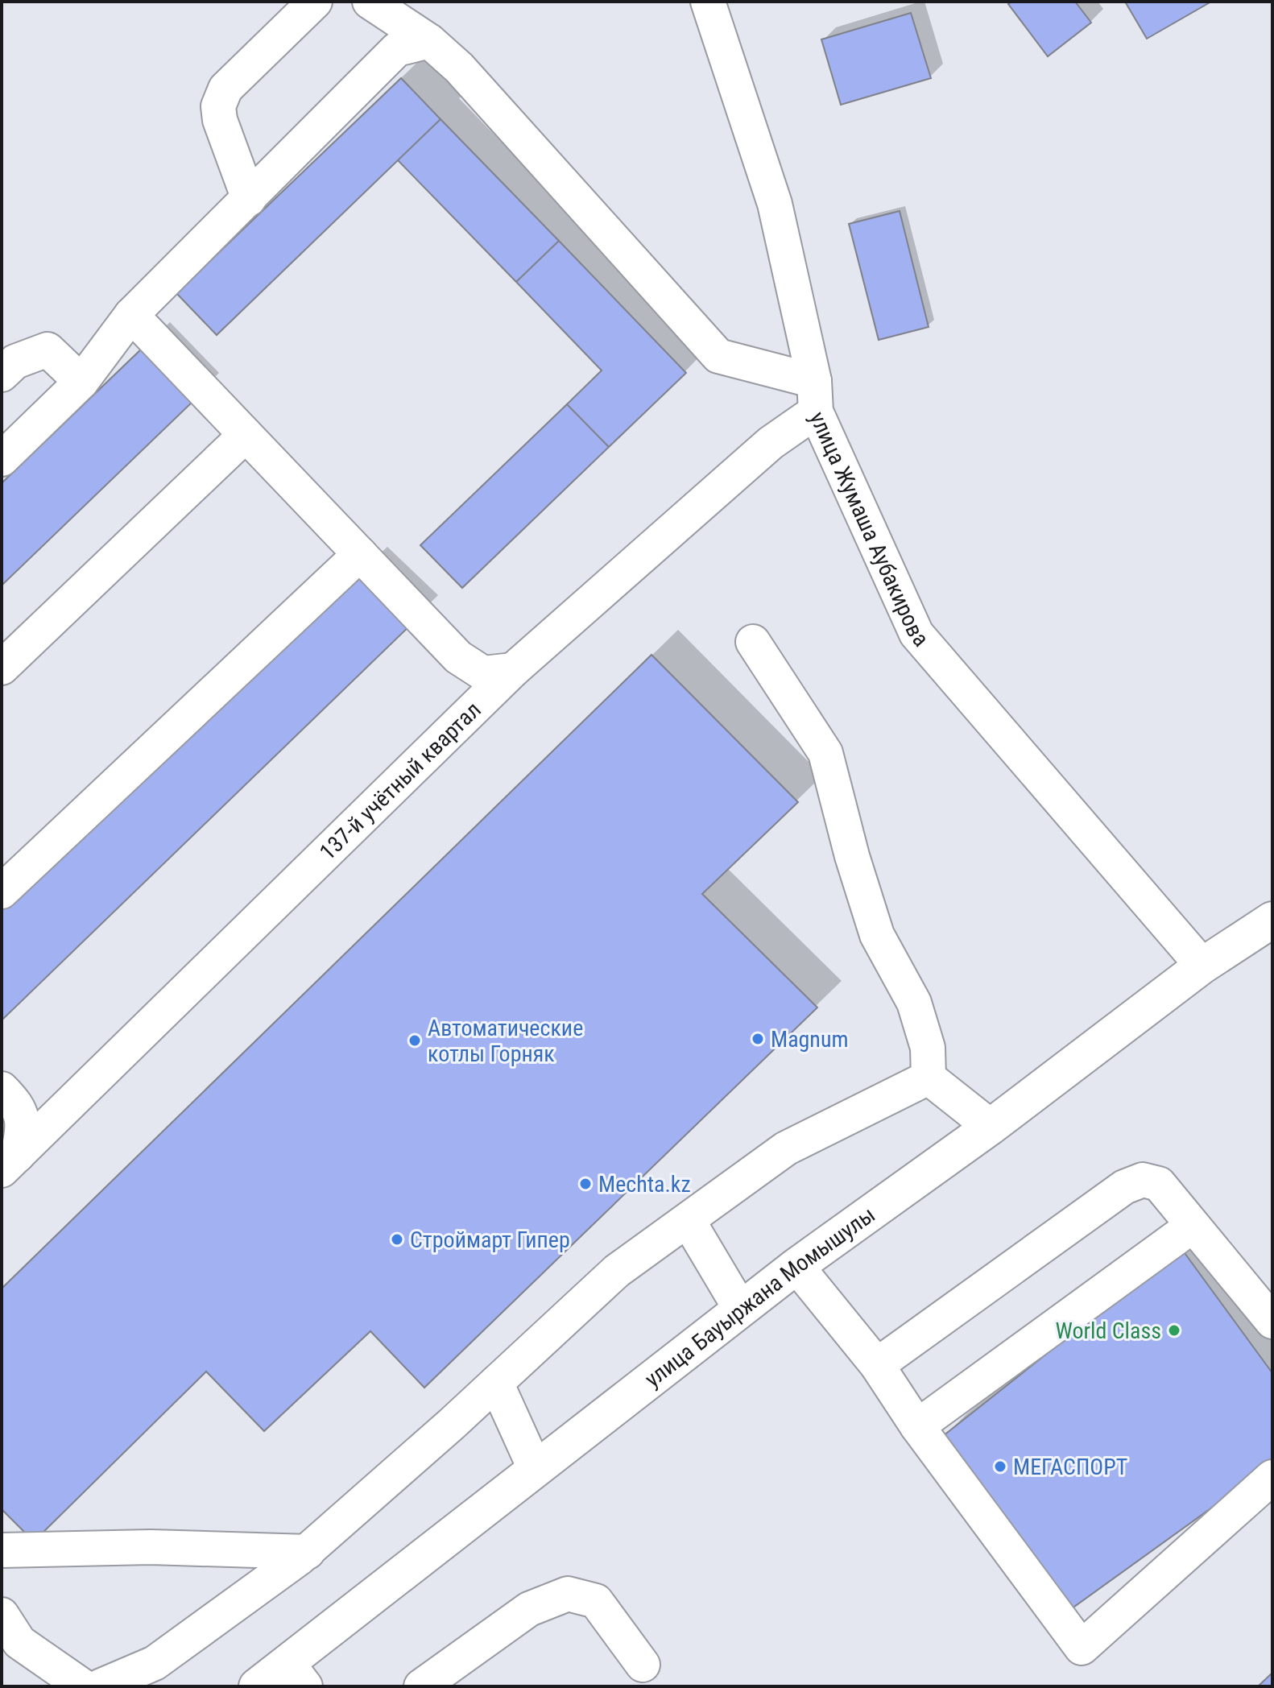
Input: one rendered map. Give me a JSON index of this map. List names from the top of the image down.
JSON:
{
  "streets": {
    "main road": ["улица Бауыржана Момышулы"],
    "street": ["улица Жумаша Аубакирова", "137-й учётный квартал"]
  },
  "crossings": [
    ["улица Жумаша Аубакирова", "137-й учётный квартал"],
    ["улица Жумаша Аубакирова", "улица Бауыржана Момышулы"]
  ],
  "places": [
    "Magnum",
    "Автоматические котлы Горняк",
    "Mechta.kz",
    "Строймарт Гипер",
    "World Class",
    "МЕГАСПОРТ"
  ]
}
